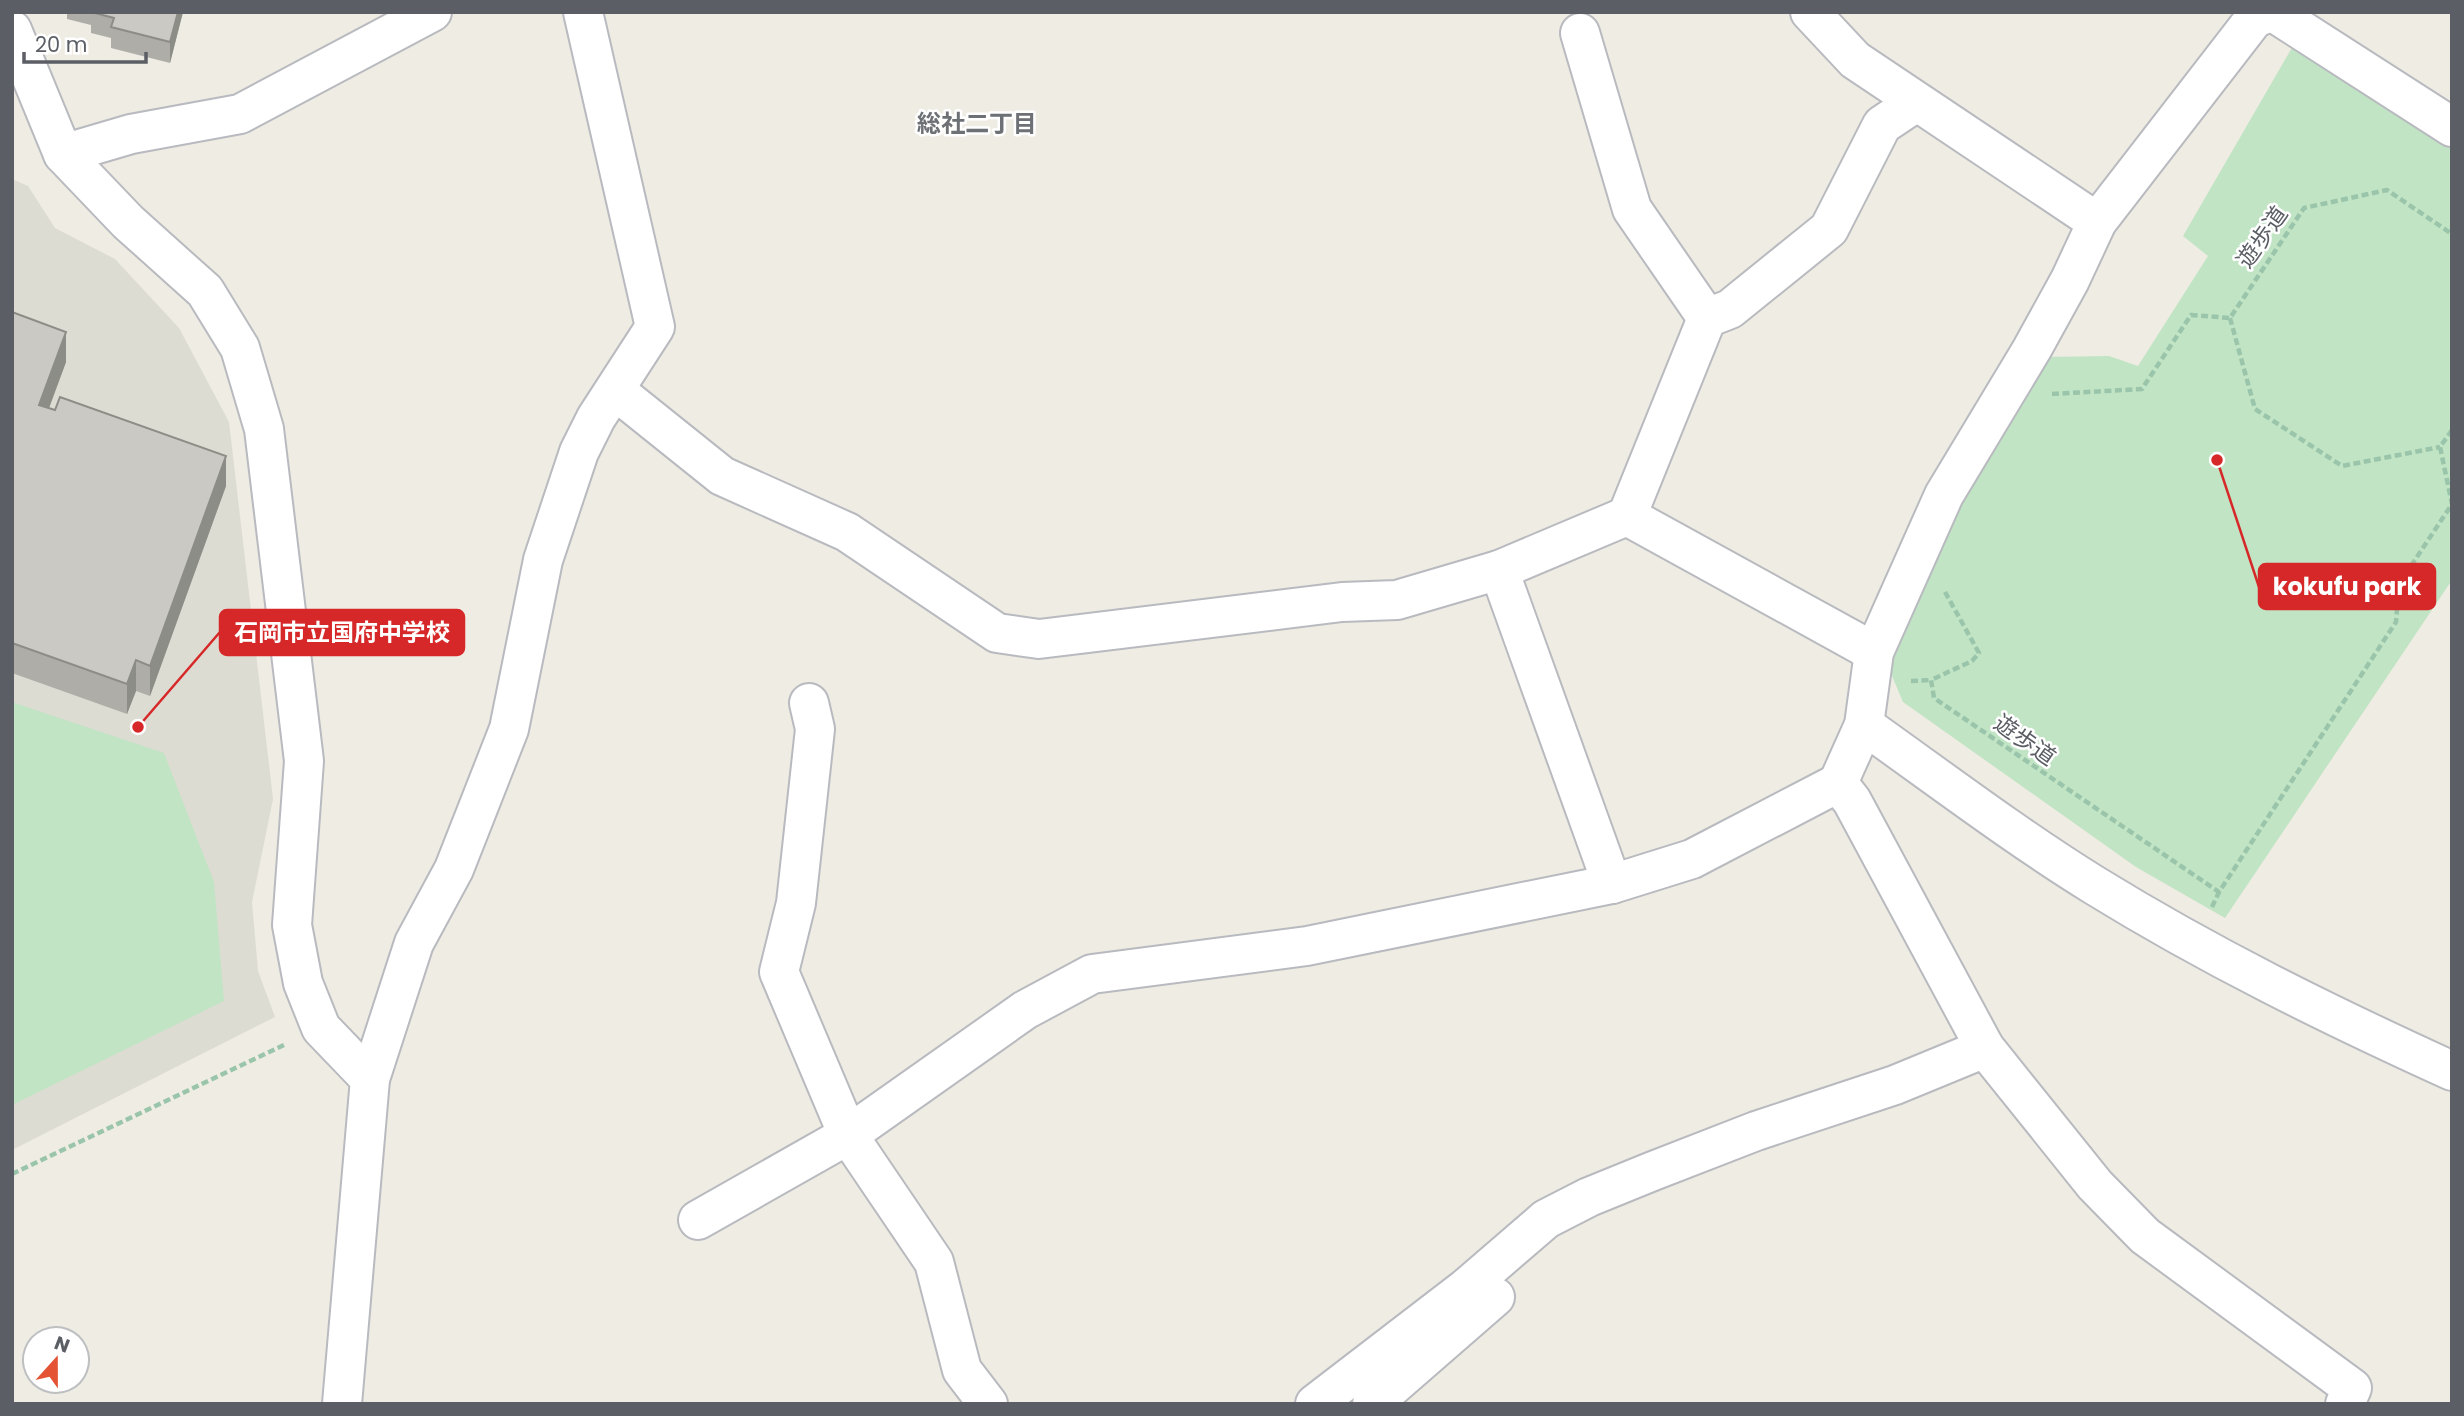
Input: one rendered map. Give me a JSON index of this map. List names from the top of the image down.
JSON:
{
  "streets": {
    "path": ["遊歩道"]
  },
  "districts": ["総社二丁目"],
  "places": ["kokufu park", "石岡市立国府中学校"],
  "scale_bar": "20 m",
  "north": "top"
}
